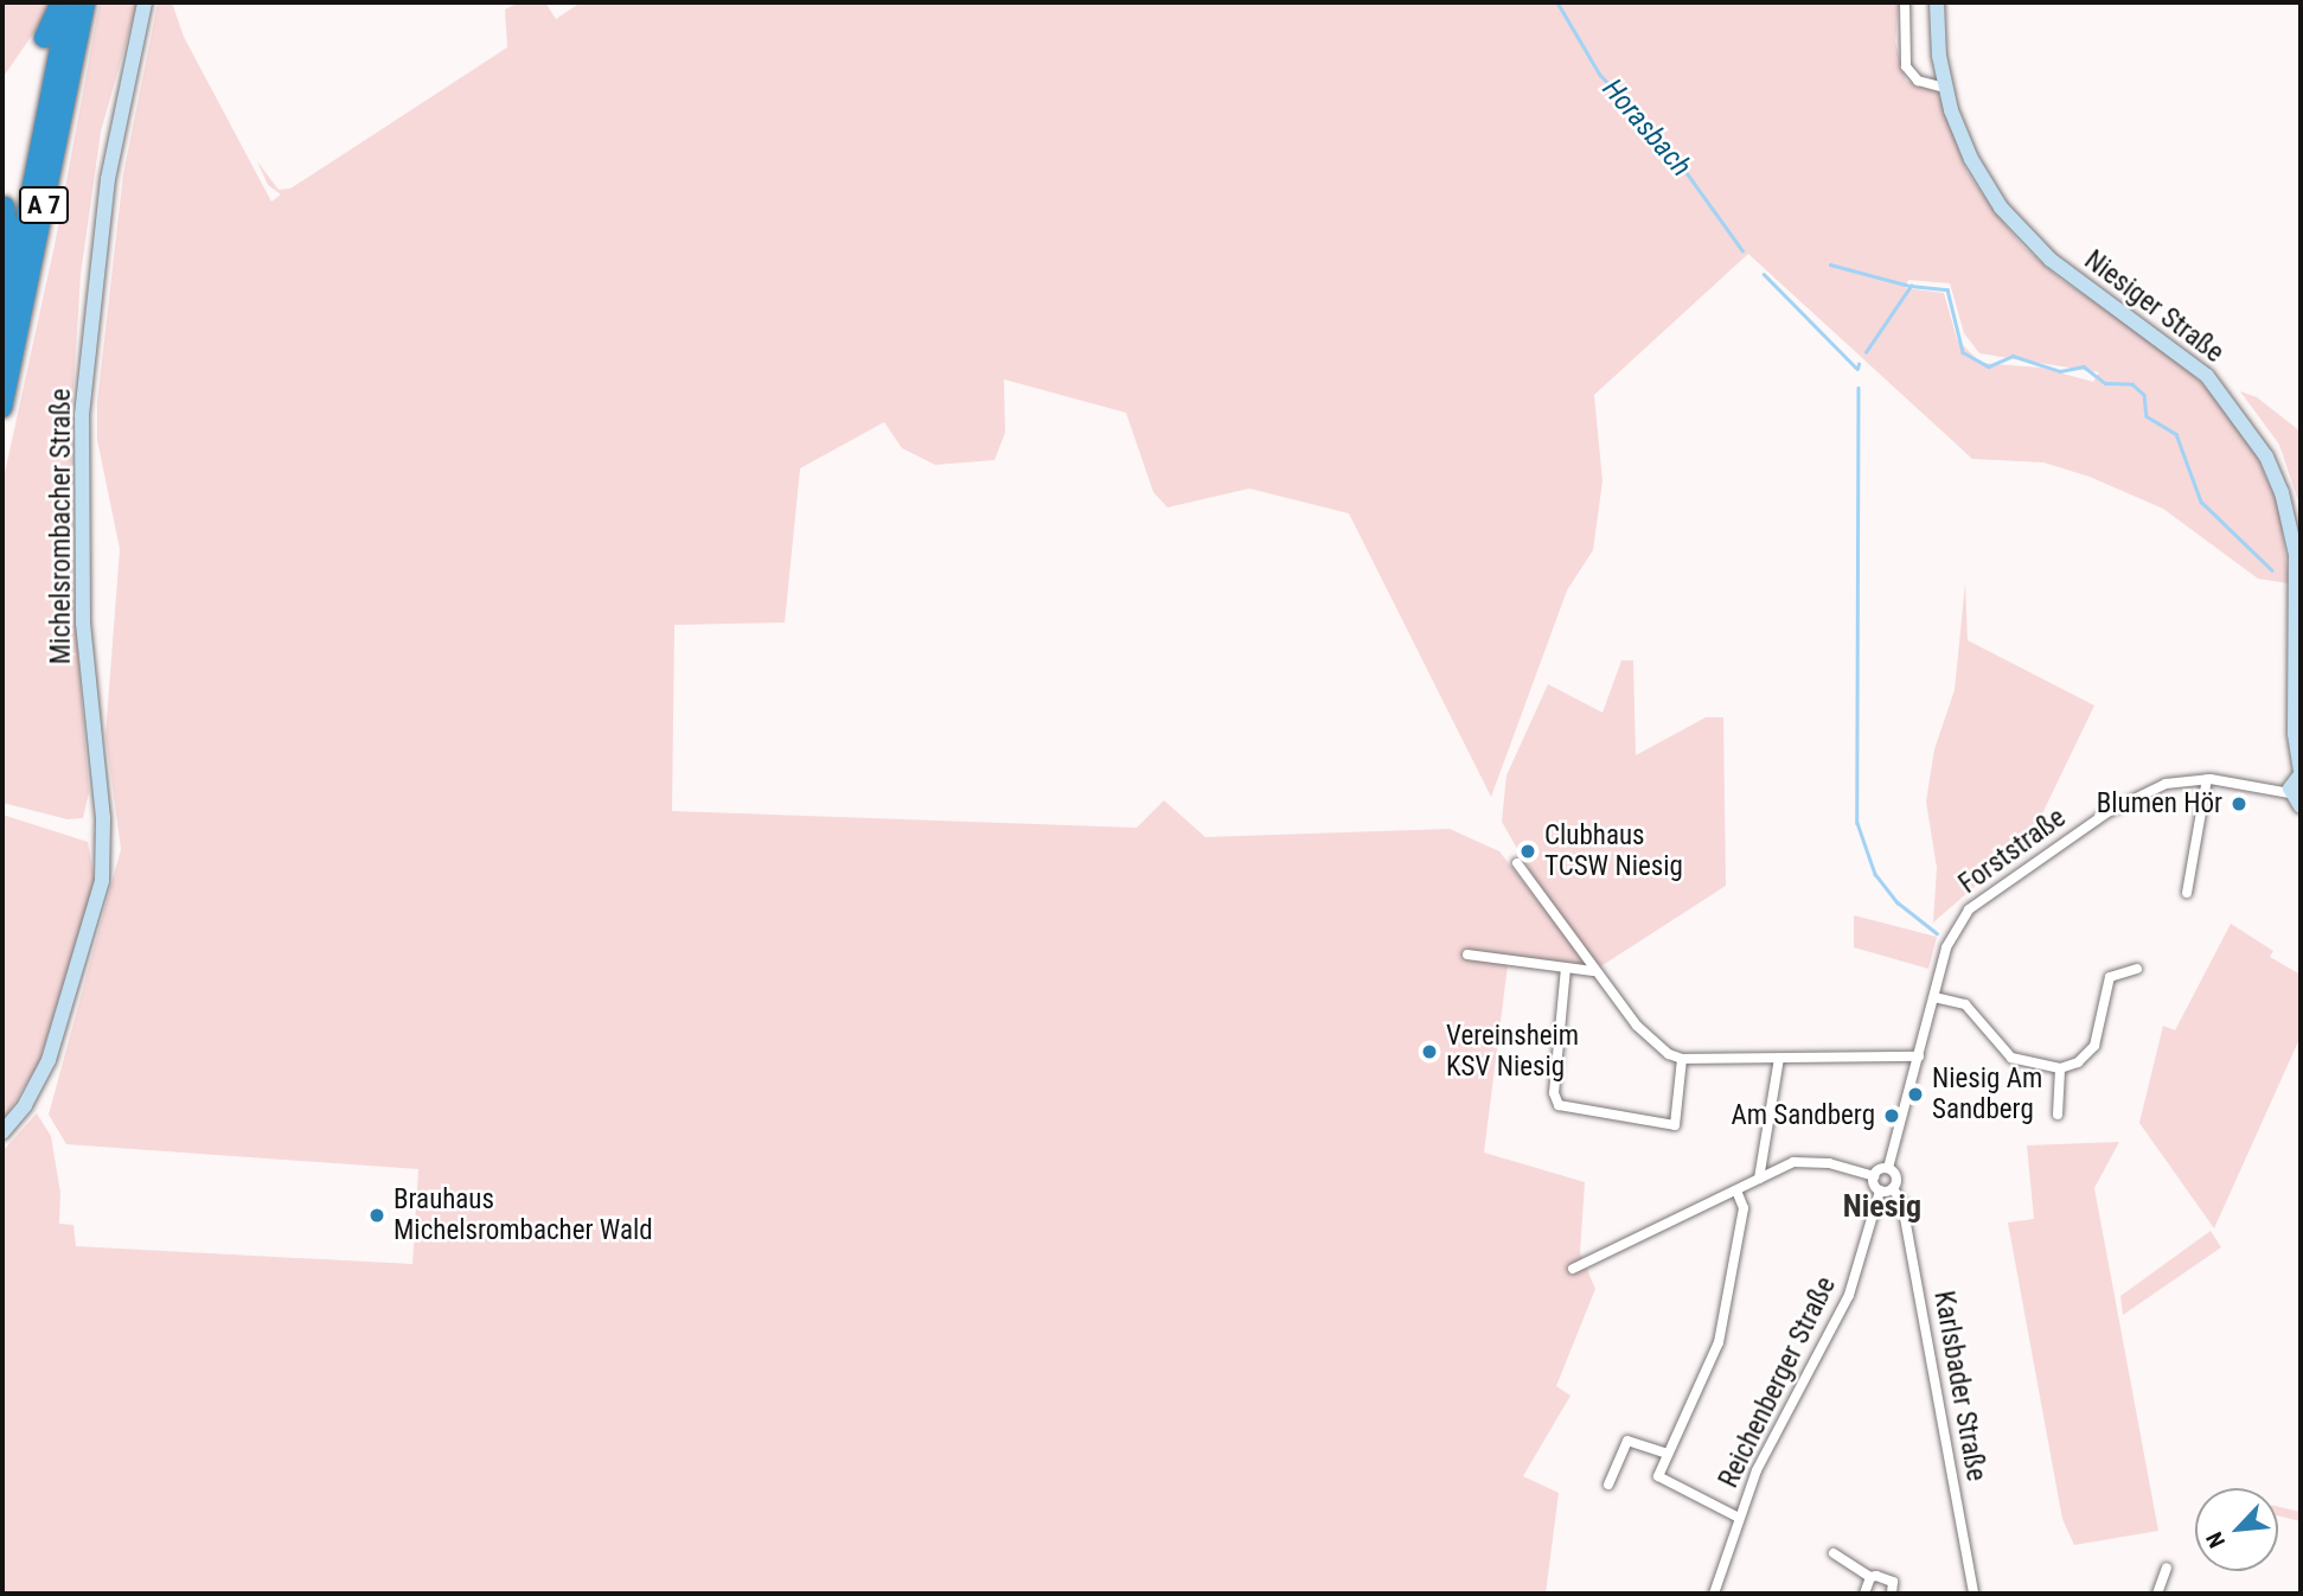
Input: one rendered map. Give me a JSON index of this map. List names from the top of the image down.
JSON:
{
  "streets": {
    "highway": ["A 7"],
    "main road": ["Niesiger Straße", "Michelsrombacher Straße"],
    "street": ["Forststraße", "Reichenberger Straße", "Karlsbader Straße"]
  },
  "crossings": [
    ["Niesiger Straße", "Forststraße"],
    ["Forststraße", "Karlsbader Straße"]
  ],
  "districts": ["Niesig"],
  "water": ["Horasbach"],
  "places": [
    "Blumen Hör",
    "Clubhaus TCSW Niesig",
    "Vereinsheim KSV Niesig",
    "Niesig Am Sandberg",
    "Am Sandberg",
    "Brauhaus Michelsrombacher Wald"
  ],
  "north": "bottom left"
}
